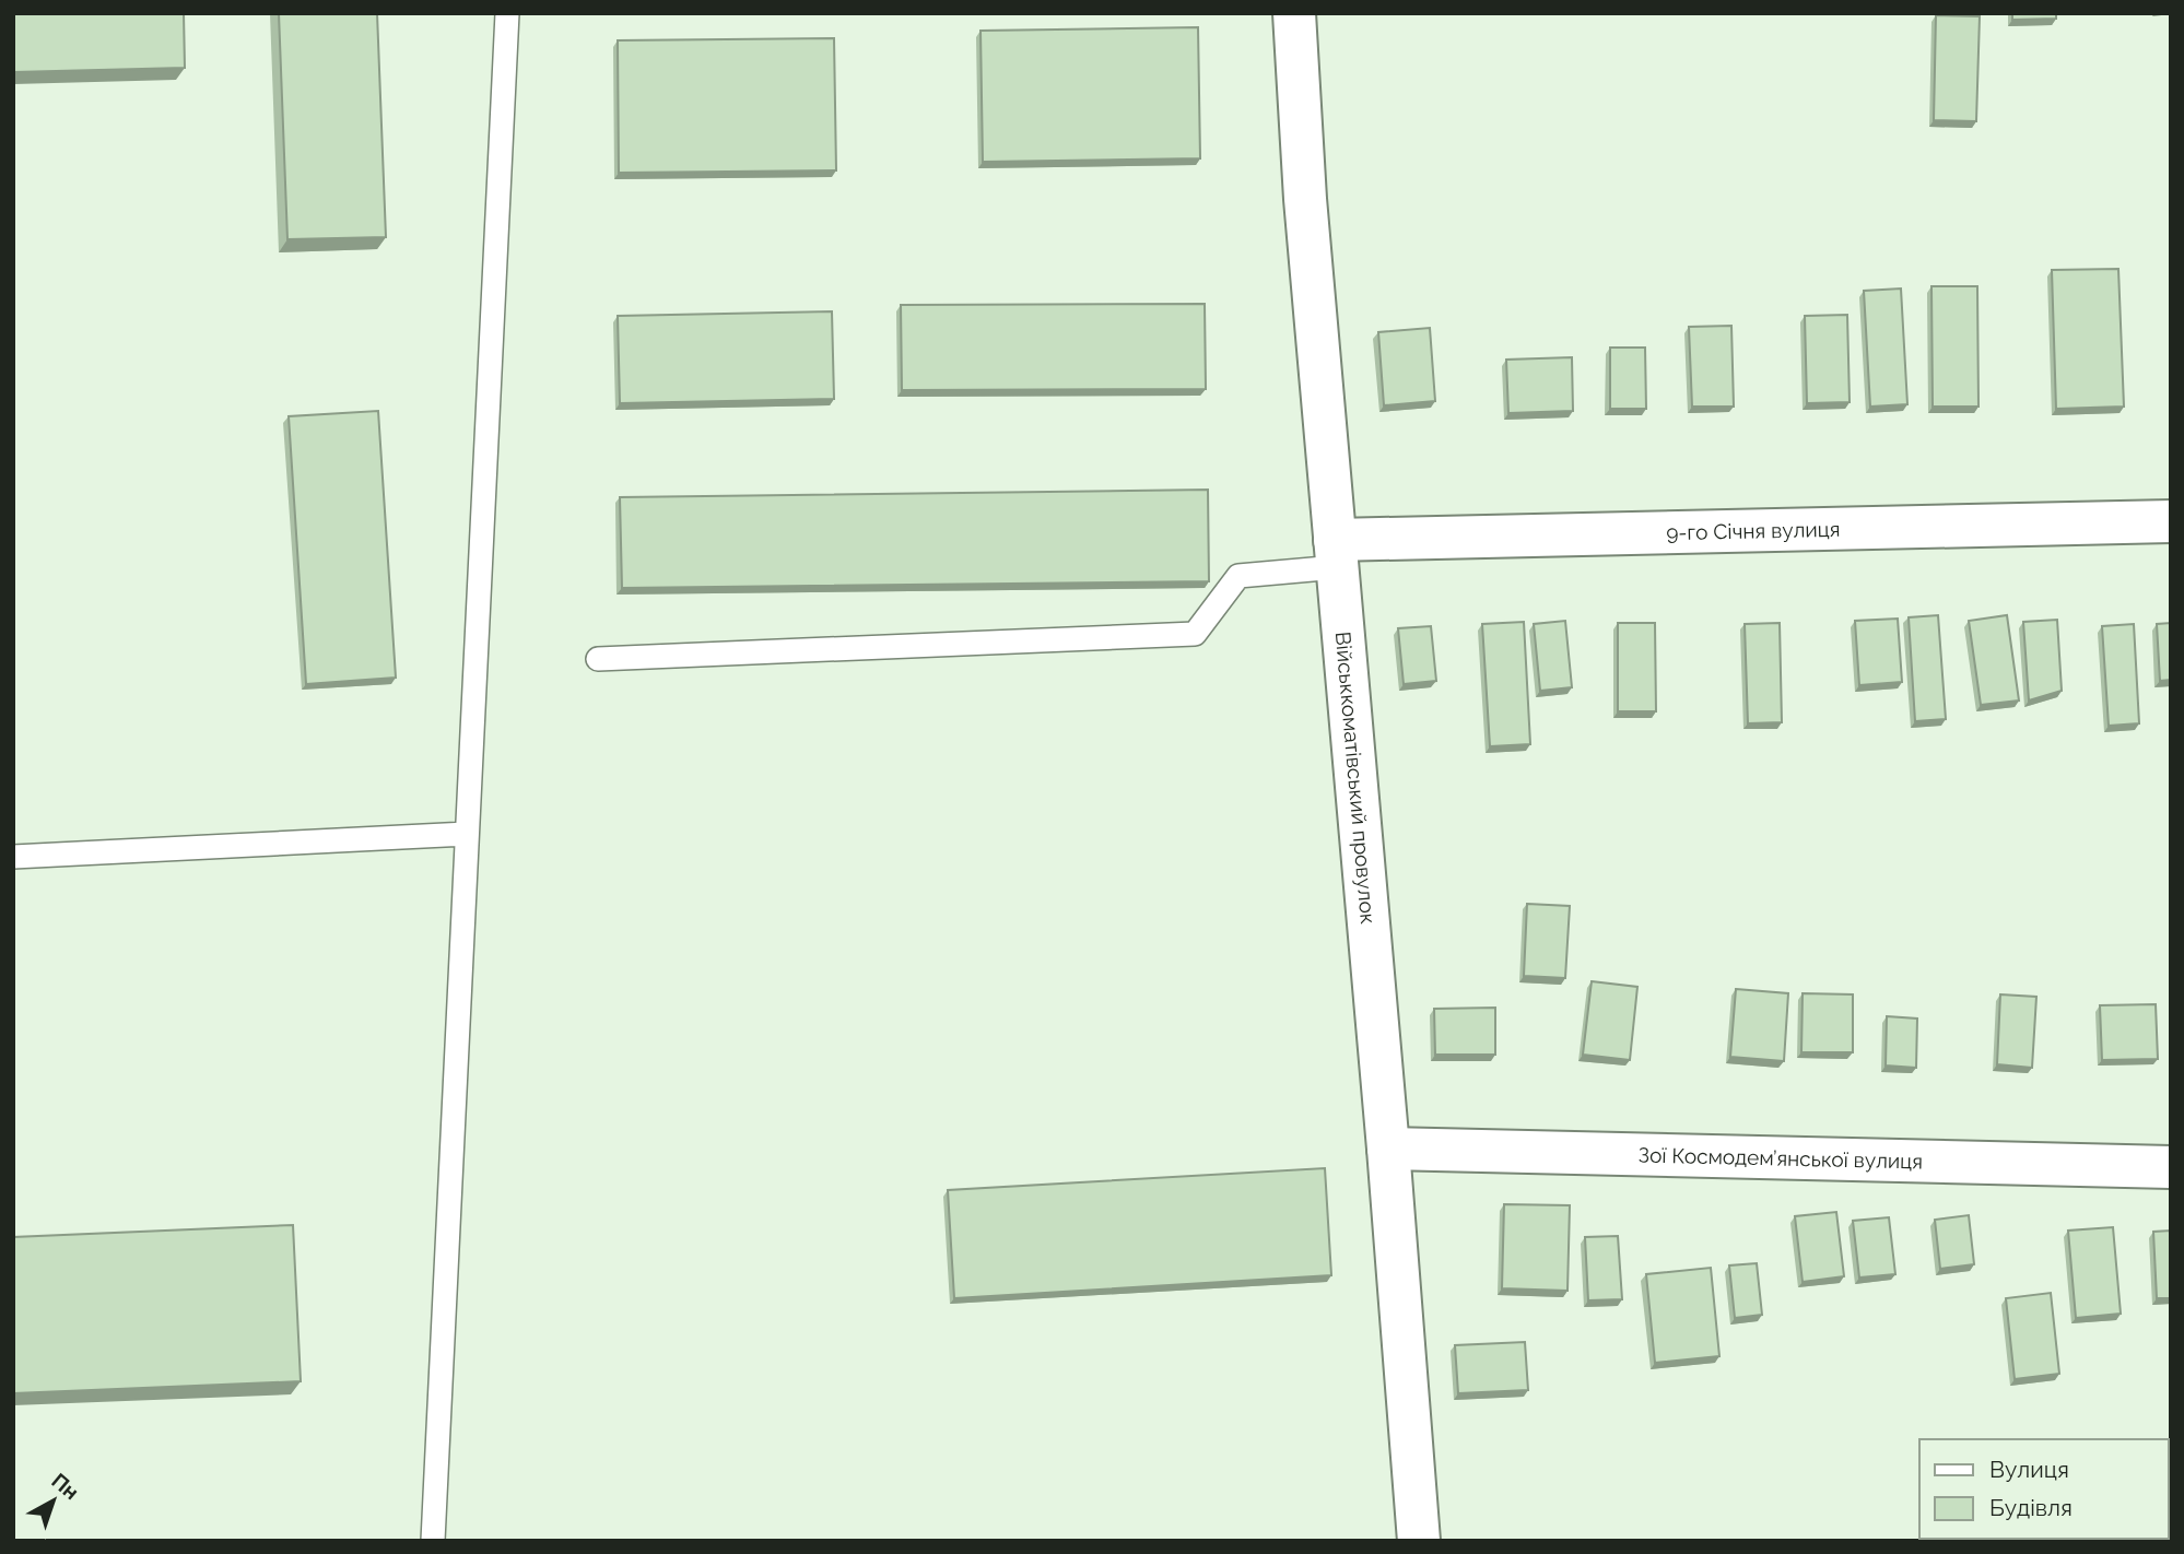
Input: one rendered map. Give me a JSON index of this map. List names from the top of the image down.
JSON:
{
  "streets": {
    "street": ["9-го Січня вулиця", "Військкоматівський провулок", "Зої Космодем’янської вулиця"]
  },
  "crossings": [
    ["9-го Січня вулиця", "Військкоматівський провулок"],
    ["Військкоматівський провулок", "Зої Космодем’янської вулиця"]
  ],
  "legend": ["Вулиця", "Будівля"],
  "north": "top right"
}
